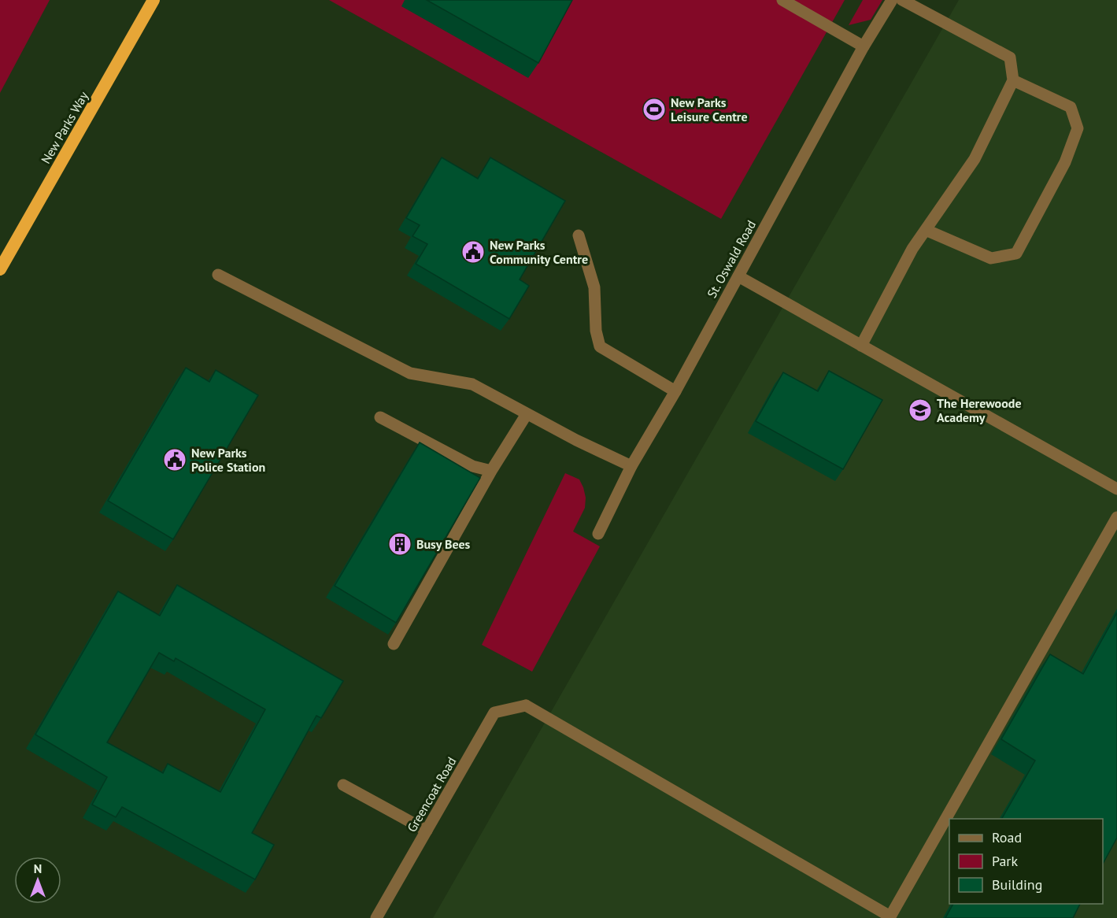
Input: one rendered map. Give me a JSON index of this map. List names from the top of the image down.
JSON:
{
  "streets": {
    "highway": ["New Parks Way"],
    "street": ["St. Oswald Road", "Greencoat Road"]
  },
  "places": {
    "sports": ["New Parks Leisure Centre"],
    "public building": ["New Parks Community Centre", "New Parks Police Station"],
    "school or university": ["The Herewoode Academy"],
    "building": ["Busy Bees"]
  },
  "legend": ["Road", "Park", "Building"],
  "north": "top"
}
